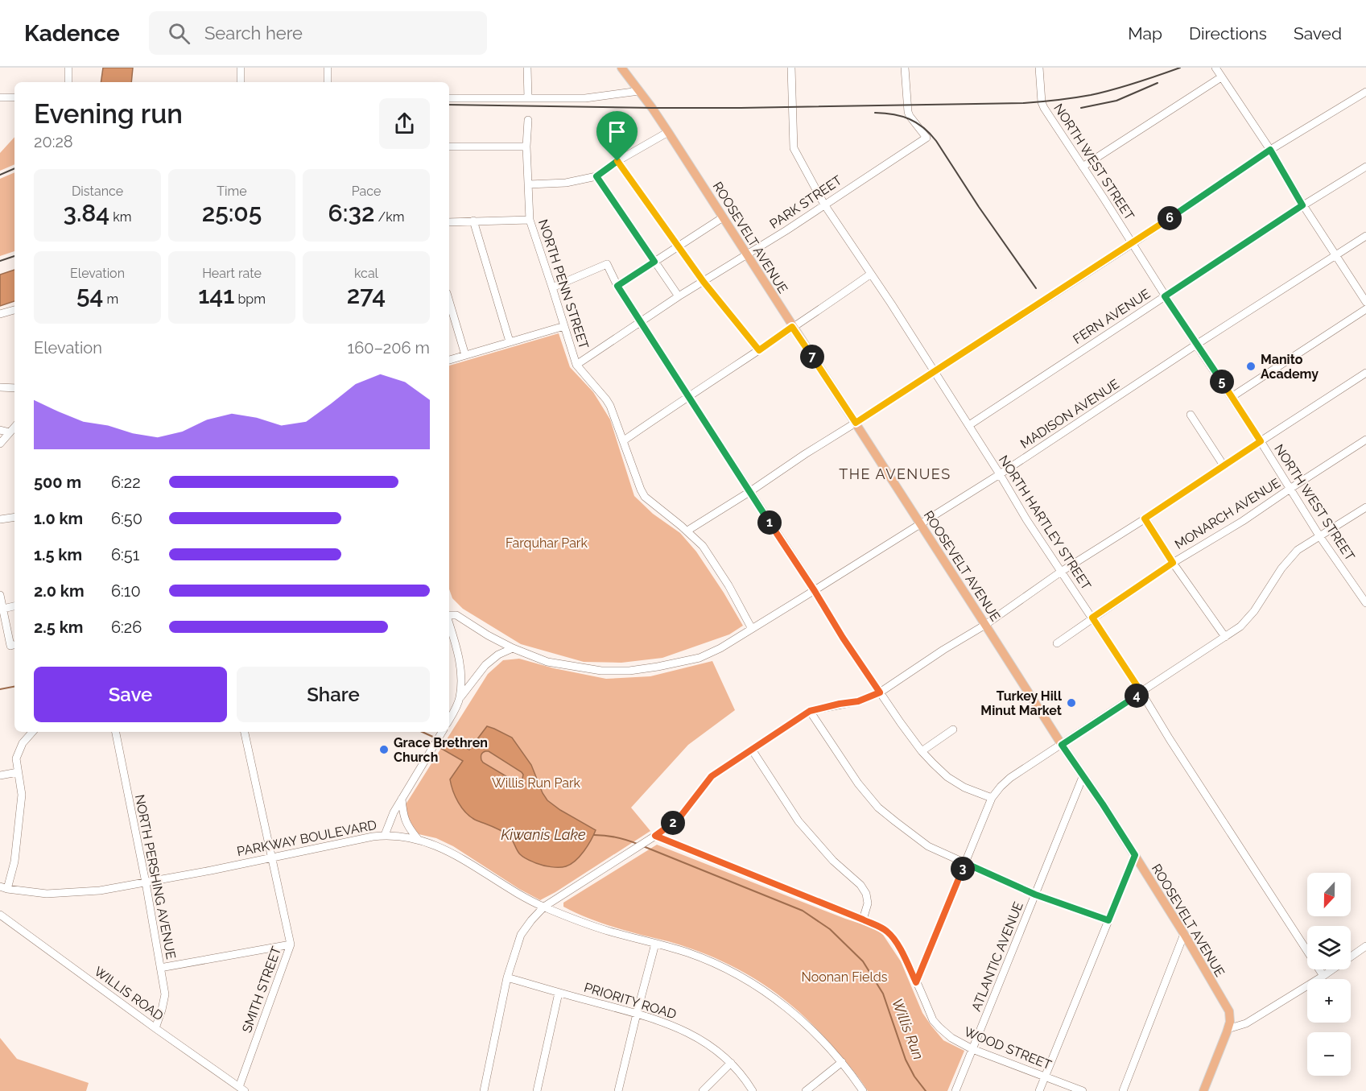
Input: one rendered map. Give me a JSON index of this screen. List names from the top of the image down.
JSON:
{
  "streets": {
    "main road": ["ROOSEVELT AVENUE"],
    "street": [
      "NORTH WEST STREET",
      "PARK STREET",
      "NORTH PENN STREET",
      "FERN AVENUE",
      "MADISON AVENUE",
      "MONARCH AVENUE",
      "NORTH HARTLEY STREET",
      "PARKWAY BOULEVARD",
      "NORTH PERSHING AVENUE",
      "ATLANTIC AVENUE",
      "SMITH STREET",
      "WILLIS ROAD",
      "PRIORITY ROAD",
      "WOOD STREET"
    ]
  },
  "crossings": [
    ["NORTH WEST STREET", "FERN AVENUE"],
    ["NORTH WEST STREET", "MADISON AVENUE"],
    ["NORTH WEST STREET", "MONARCH AVENUE"],
    ["PARK STREET", "ROOSEVELT AVENUE"],
    ["PARK STREET", "NORTH PENN STREET"],
    ["PARK STREET", "NORTH HARTLEY STREET"],
    ["ROOSEVELT AVENUE", "MADISON AVENUE"],
    ["ROOSEVELT AVENUE", "ATLANTIC AVENUE"],
    ["NORTH PENN STREET", "MADISON AVENUE"],
    ["FERN AVENUE", "NORTH HARTLEY STREET"],
    ["MADISON AVENUE", "NORTH HARTLEY STREET"],
    ["MONARCH AVENUE", "NORTH HARTLEY STREET"],
    ["PARKWAY BOULEVARD", "NORTH PERSHING AVENUE"],
    ["PARKWAY BOULEVARD", "SMITH STREET"],
    ["NORTH PERSHING AVENUE", "WILLIS ROAD"],
    ["ATLANTIC AVENUE", "WOOD STREET"],
    ["SMITH STREET", "WILLIS ROAD"]
  ],
  "districts": ["THE AVENUES"],
  "water": ["Kiwanis Lake", "Willis Run"],
  "parks": ["Farquhar Park", "Willis Run Park", "Noonan Fields"],
  "places": ["Manito Academy", "Turkey Hill Minut Market", "Grace Brethren Church"],
  "north": "bottom",
  "page": {
    "header": "Kadence",
    "search": "Search here",
    "nav": ["Map", "Directions", "Saved"],
    "heading": ["Evening run", "20:28"],
    "stats": [
      ["Distance", "3.84 km"],
      ["Time", "25:05"],
      ["Pace", "6:32 /km"],
      ["Elevation", "54 m"],
      ["Heart rate", "141 bpm"],
      ["kcal", "274"]
    ],
    "pins": [
      "6",
      "7",
      "5",
      "1",
      "4",
      "2",
      "3"
    ],
    "chart": ["Elevation", "160–206 m"],
    "list": [
      {
        "name": "500 m",
        "note": "6:22"
      },
      {
        "name": "1.0 km",
        "note": "6:50"
      },
      {
        "name": "1.5 km",
        "note": "6:51"
      },
      {
        "name": "2.0 km",
        "note": "6:10"
      },
      {
        "name": "2.5 km",
        "note": "6:26"
      }
    ],
    "buttons": ["Save", "Share"],
    "map_buttons": ["+", "−"]
  }
}
